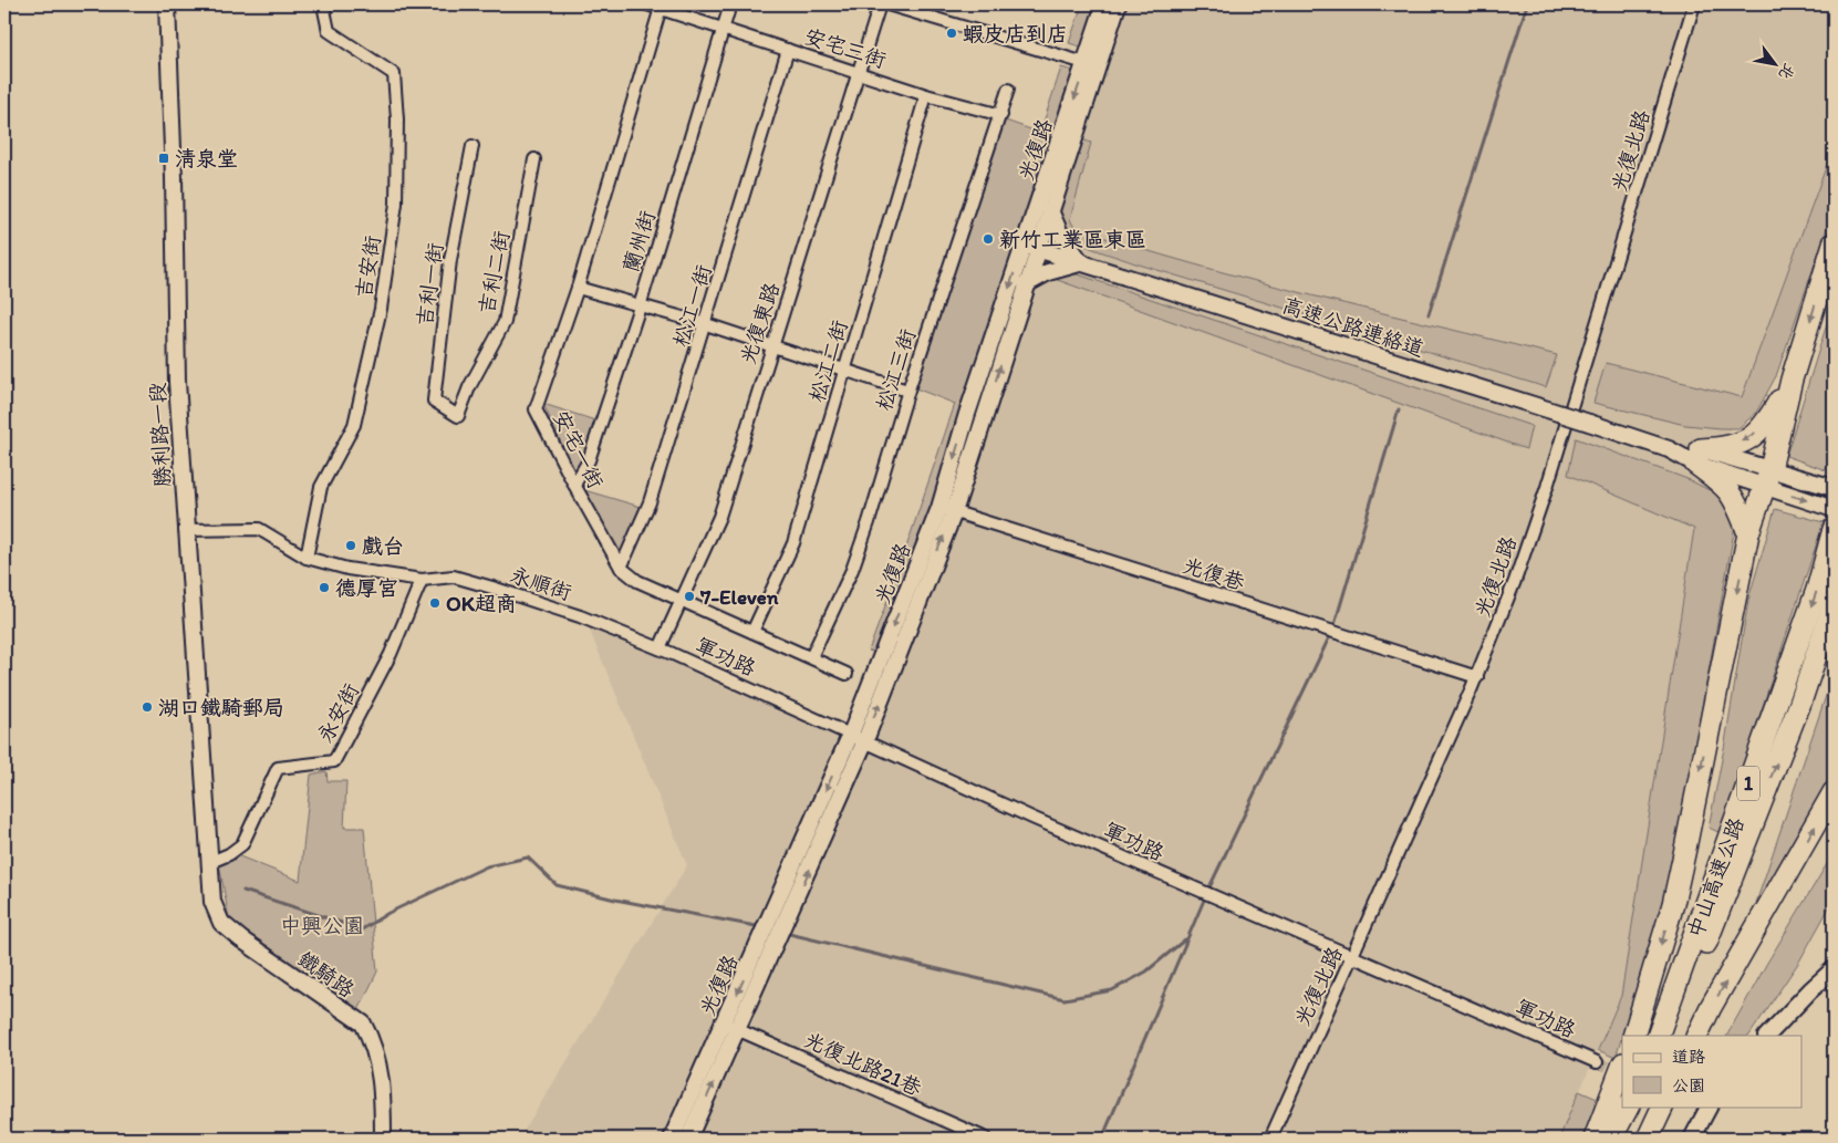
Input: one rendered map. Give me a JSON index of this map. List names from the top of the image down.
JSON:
{
  "streets": {
    "highway": ["1", "中山高速公路"],
    "street": [
      "安宅三街",
      "光復路",
      "光復北路",
      "蘭州街",
      "吉安街",
      "吉利二街",
      "吉利一街",
      "松江一街",
      "光復東路",
      "高速公路連絡道",
      "松江二街",
      "松江三街",
      "勝利路一段",
      "安宅一街",
      "光復巷",
      "永順街",
      "軍功路",
      "永安街",
      "鐵騎路",
      "光復北路21巷"
    ]
  },
  "crossings": [
    ["安宅三街", "蘭州街"],
    ["安宅三街", "松江一街"],
    ["安宅三街", "光復東路"],
    ["安宅三街", "松江二街"],
    ["安宅三街", "松江三街"],
    ["安宅三街", "安宅一街"],
    ["光復路", "高速公路連絡道"],
    ["光復路", "光復巷"],
    ["光復路", "軍功路"],
    ["光復路", "光復北路21巷"],
    ["光復北路", "光復巷"],
    ["光復北路", "軍功路"],
    ["蘭州街", "安宅一街"],
    ["吉安街", "永順街"],
    ["吉利二街", "吉利一街"],
    ["松江一街", "安宅一街"],
    ["光復東路", "安宅一街"],
    ["光復東路", "永順街"],
    ["光復東路", "軍功路"],
    ["松江二街", "安宅一街"],
    ["松江三街", "安宅一街"],
    ["勝利路一段", "永順街"],
    ["勝利路一段", "永安街"],
    ["勝利路一段", "鐵騎路"],
    ["永順街", "軍功路"],
    ["永順街", "永安街"],
    ["永安街", "鐵騎路"]
  ],
  "parks": ["中興公園"],
  "places": {
    "other": [
      "蝦皮店到店",
      "新竹工業區東區",
      "戲台",
      "德厚宮",
      "7-Eleven",
      "OK超商",
      "湖口鐵騎郵局"
    ],
    "transit": ["清泉堂"]
  },
  "legend": ["道路", "公園"],
  "north": "bottom right"
}
